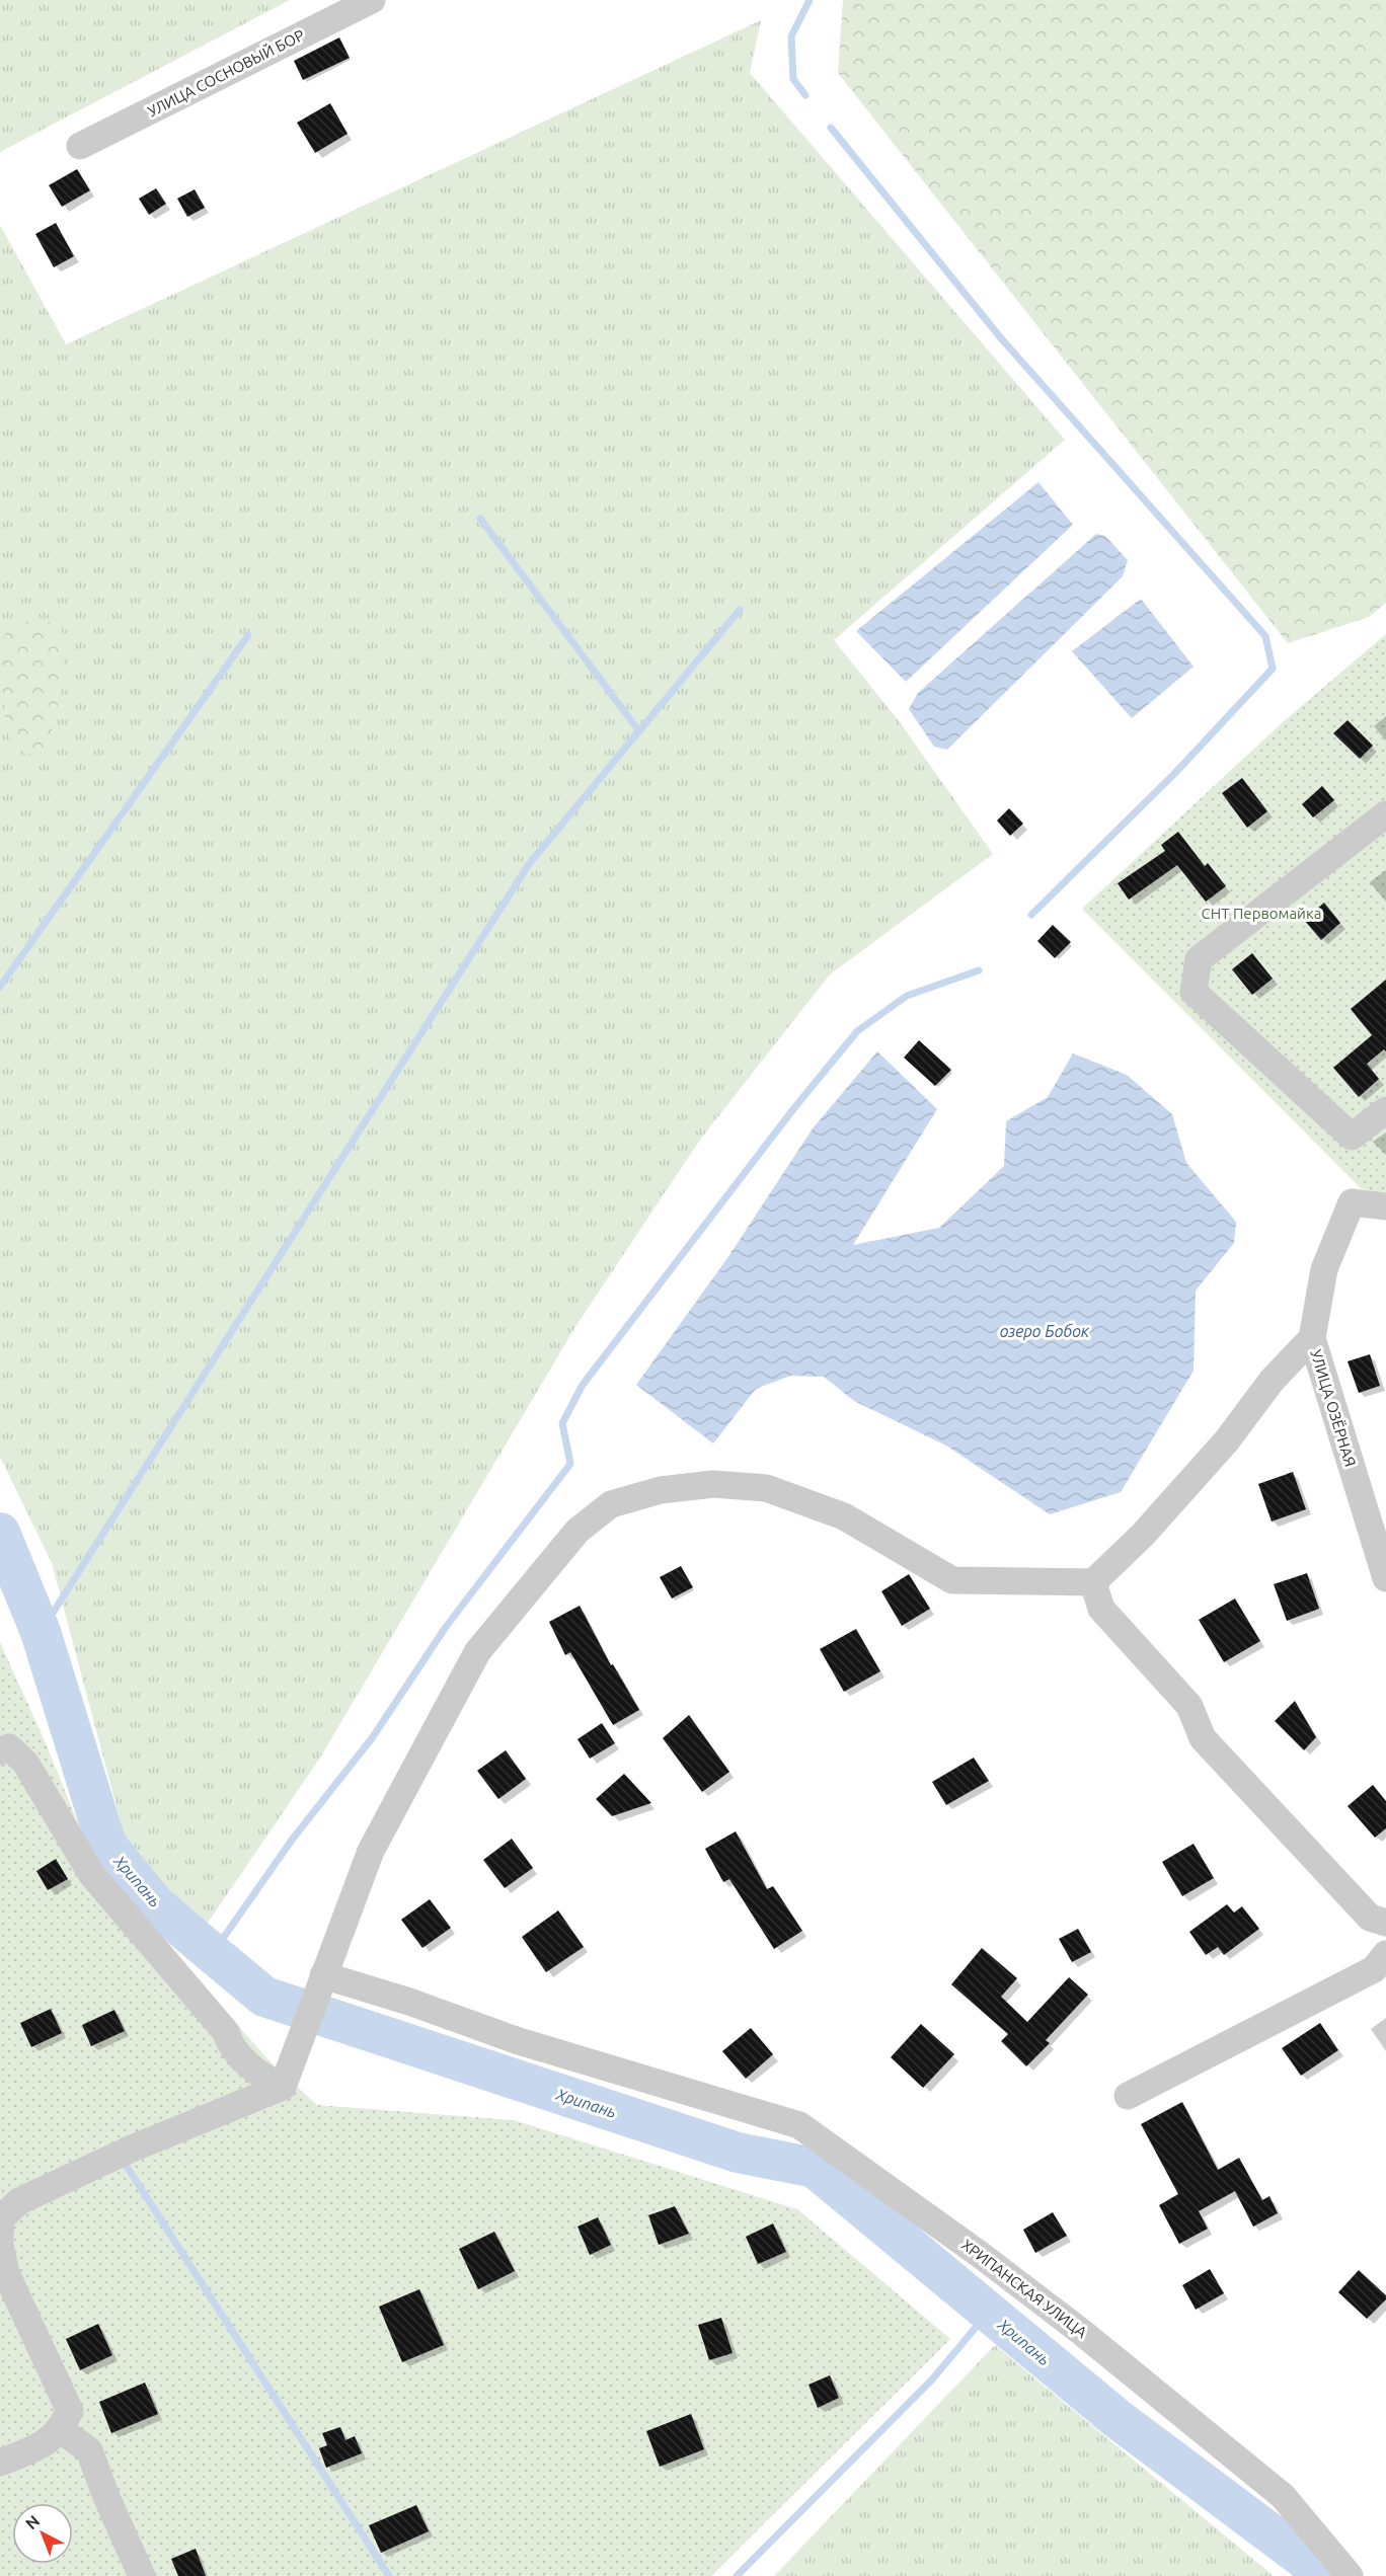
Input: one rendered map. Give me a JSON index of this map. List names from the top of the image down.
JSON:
{
  "streets": {
    "street": ["УЛИЦА СОСНОВЫЙ БОР", "УЛИЦА ОЗЁРНАЯ", "ХРИПАНСКАЯ УЛИЦА"]
  },
  "water": ["озеро Бобок", "Хрипань"],
  "parks": ["СНТ Первомайка"],
  "north": "top left"
}
